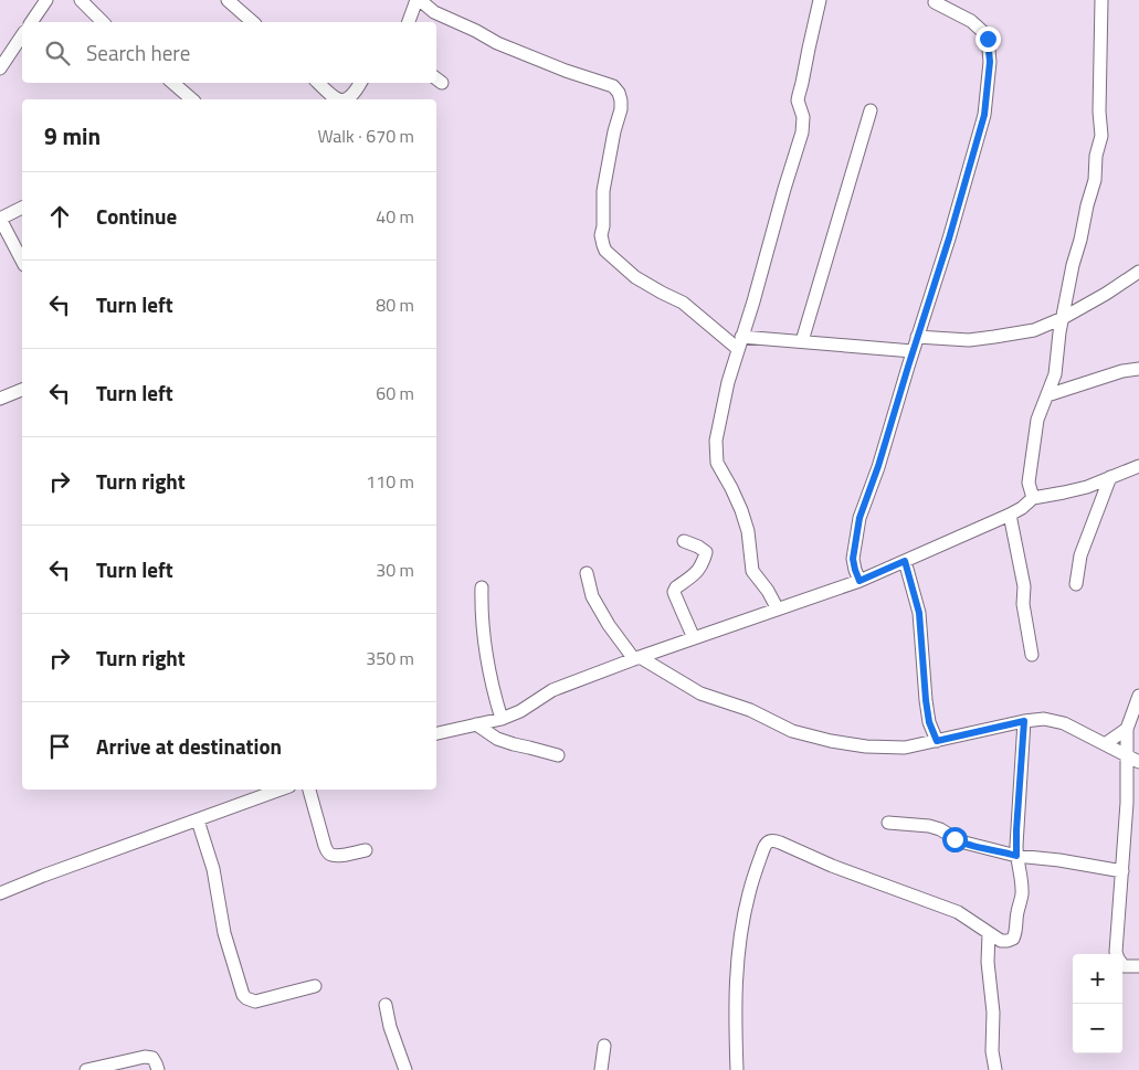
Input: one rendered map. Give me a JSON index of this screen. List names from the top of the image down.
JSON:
{
  "page": {
    "search": "Search here",
    "heading": ["9 min", "Walk · 670 m"],
    "list": [
      ["Continue", "40 m"],
      ["Turn left", "80 m"],
      ["Turn left", "60 m"],
      ["Turn right", "110 m"],
      ["Turn left", "30 m"],
      ["Turn right", "350 m"],
      "Arrive at destination"
    ],
    "map_buttons": ["+", "−"]
  }
}
